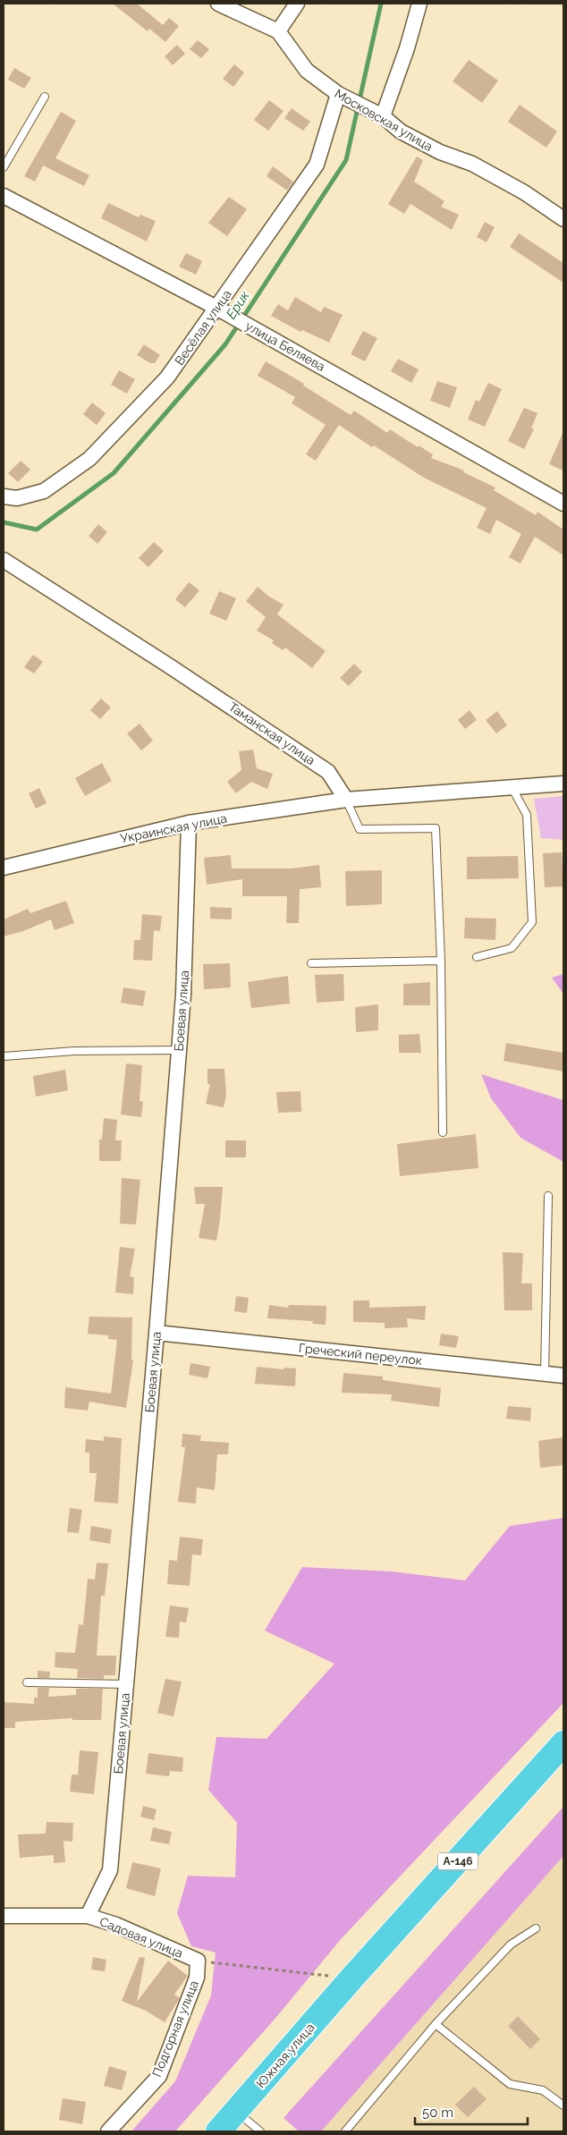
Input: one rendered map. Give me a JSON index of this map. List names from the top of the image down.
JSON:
{
  "streets": {
    "highway": ["А-146", "Южная улица"],
    "street": [
      "Московская улица",
      "Весёлая улица",
      "улица Беляева",
      "Таманская улица",
      "Украинская улица",
      "Боевая улица",
      "Греческий переулок",
      "Садовая улица",
      "Подгорная улица"
    ]
  },
  "crossings": [
    ["Московская улица", "Весёлая улица"],
    ["Весёлая улица", "улица Беляева"],
    ["Таманская улица", "Украинская улица"],
    ["Украинская улица", "Боевая улица"],
    ["Боевая улица", "Греческий переулок"],
    ["Боевая улица", "Садовая улица"],
    ["А-146", "Южная улица"],
    ["Садовая улица", "Подгорная улица"]
  ],
  "water": ["Ерик"],
  "scale_bar": "50 m"
}
